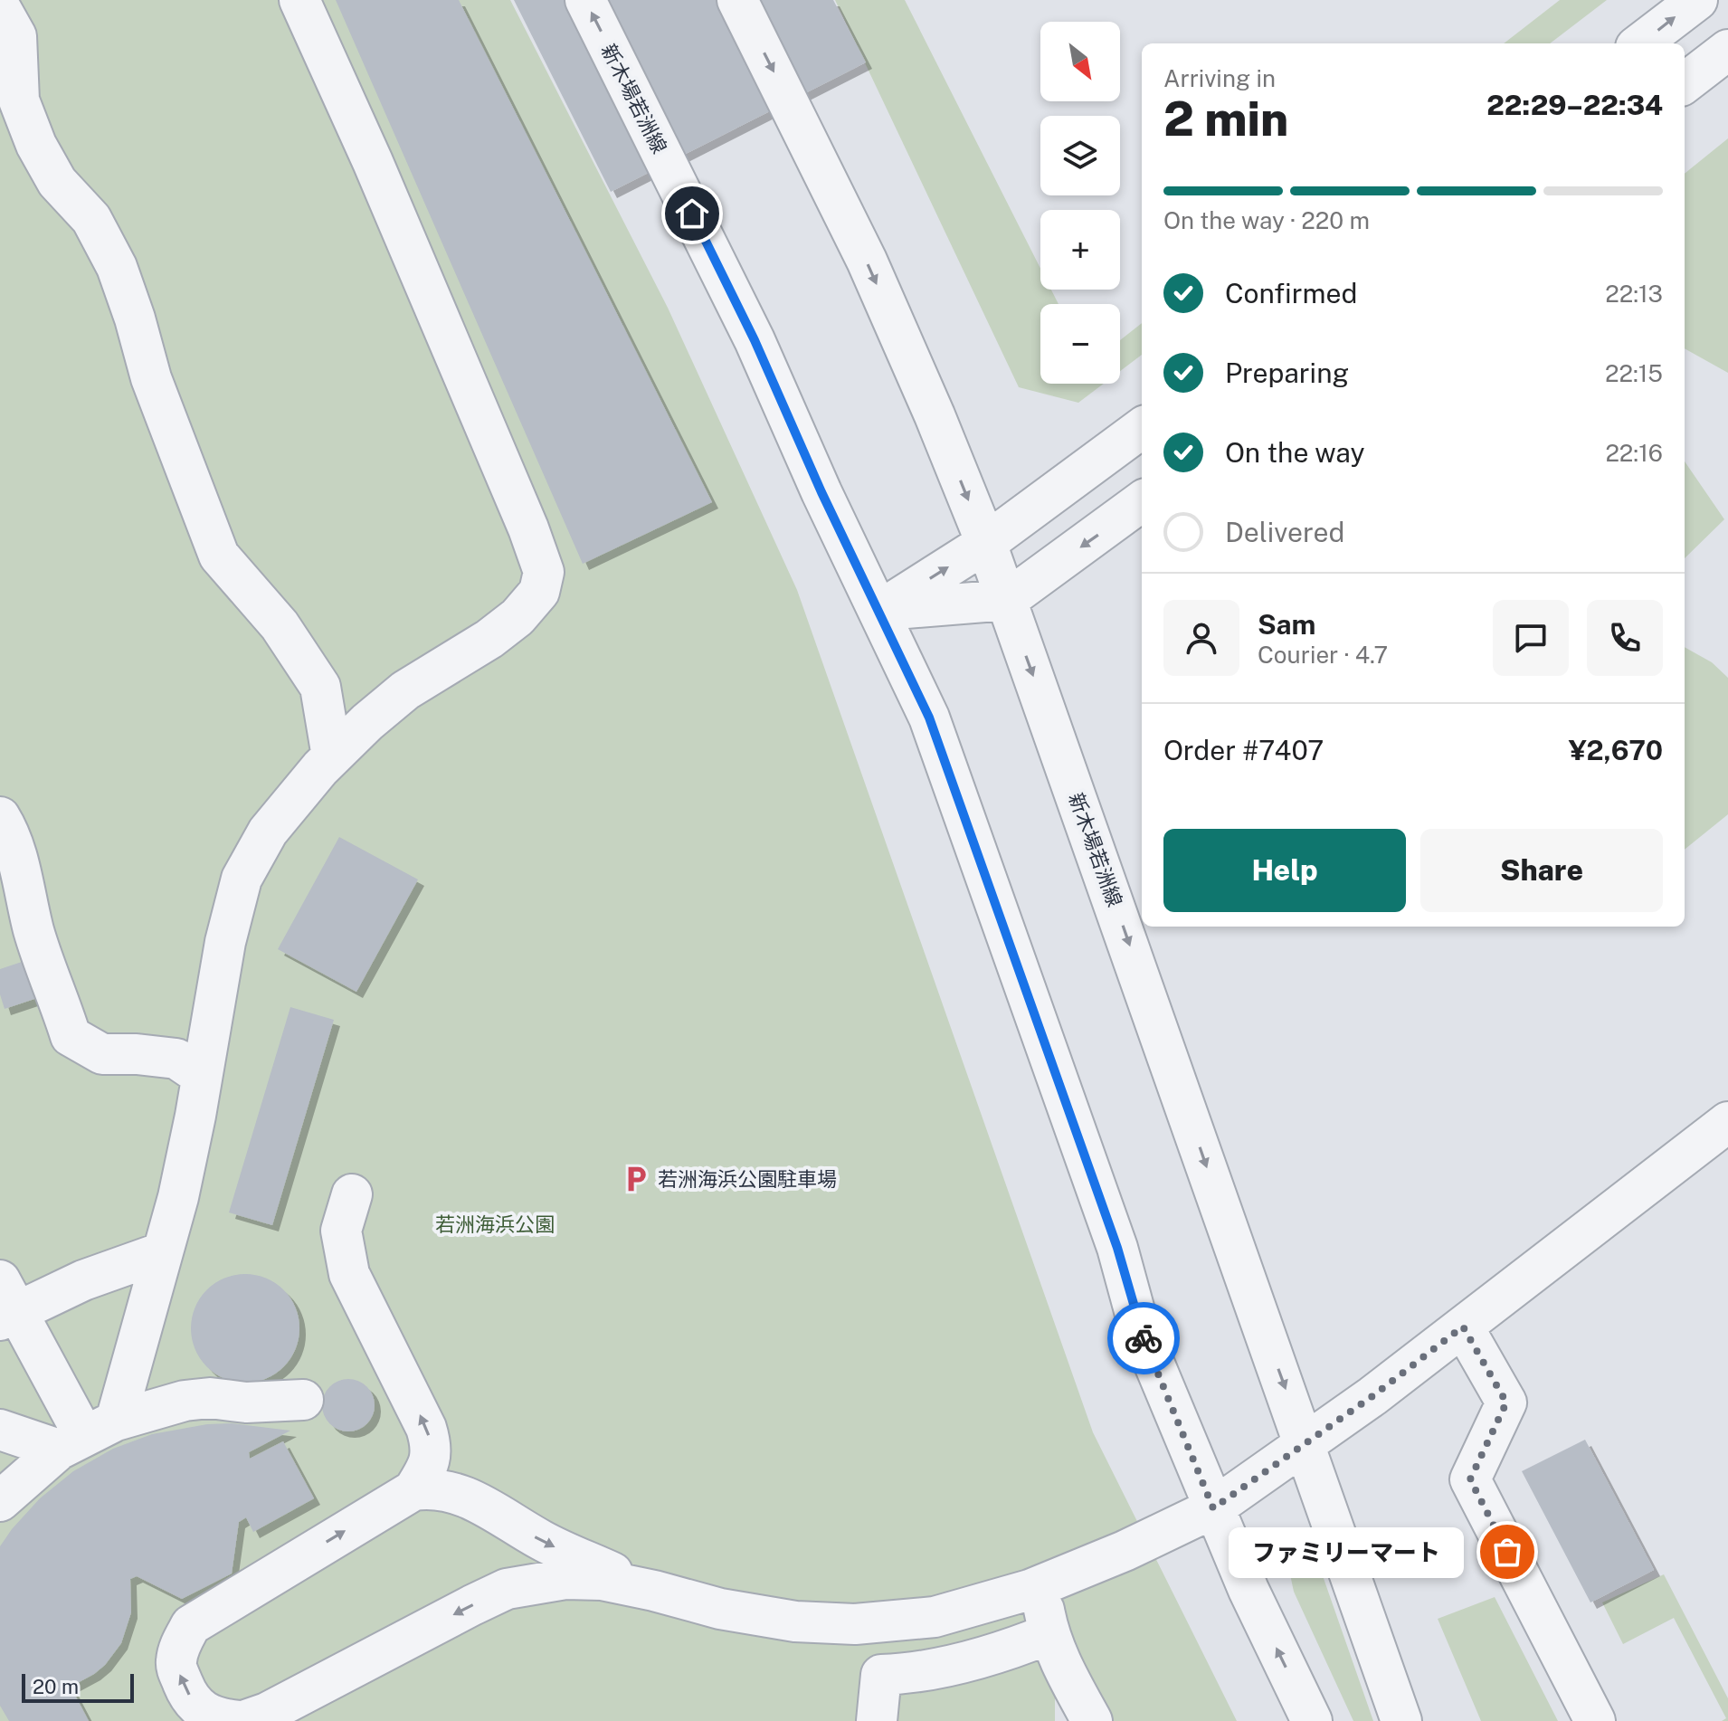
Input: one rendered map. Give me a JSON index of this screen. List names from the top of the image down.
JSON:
{
  "streets": {
    "street": ["新木場若洲線"]
  },
  "parks": ["若洲海浜公園"],
  "places": {
    "parking": ["若洲海浜公園駐車場"],
    "other": ["ファミリーマート"]
  },
  "scale_bar": "20 m",
  "north": "bottom right",
  "page": {
    "map_buttons": ["+", "−"],
    "heading": ["2 min", "Arriving in", "22:29–22:34"],
    "panel": [
      "Sam",
      "Courier · 4.7",
      "Order #7407",
      "¥2,670"
    ],
    "bar": "On the way · 220 m",
    "list": [
      ["Confirmed", "22:13"],
      ["Preparing", "22:15"],
      ["On the way", "22:16"],
      "Delivered"
    ],
    "buttons": ["Help", "Share"],
    "bubble": "ファミリーマート",
    "scale": "20 m"
  }
}
